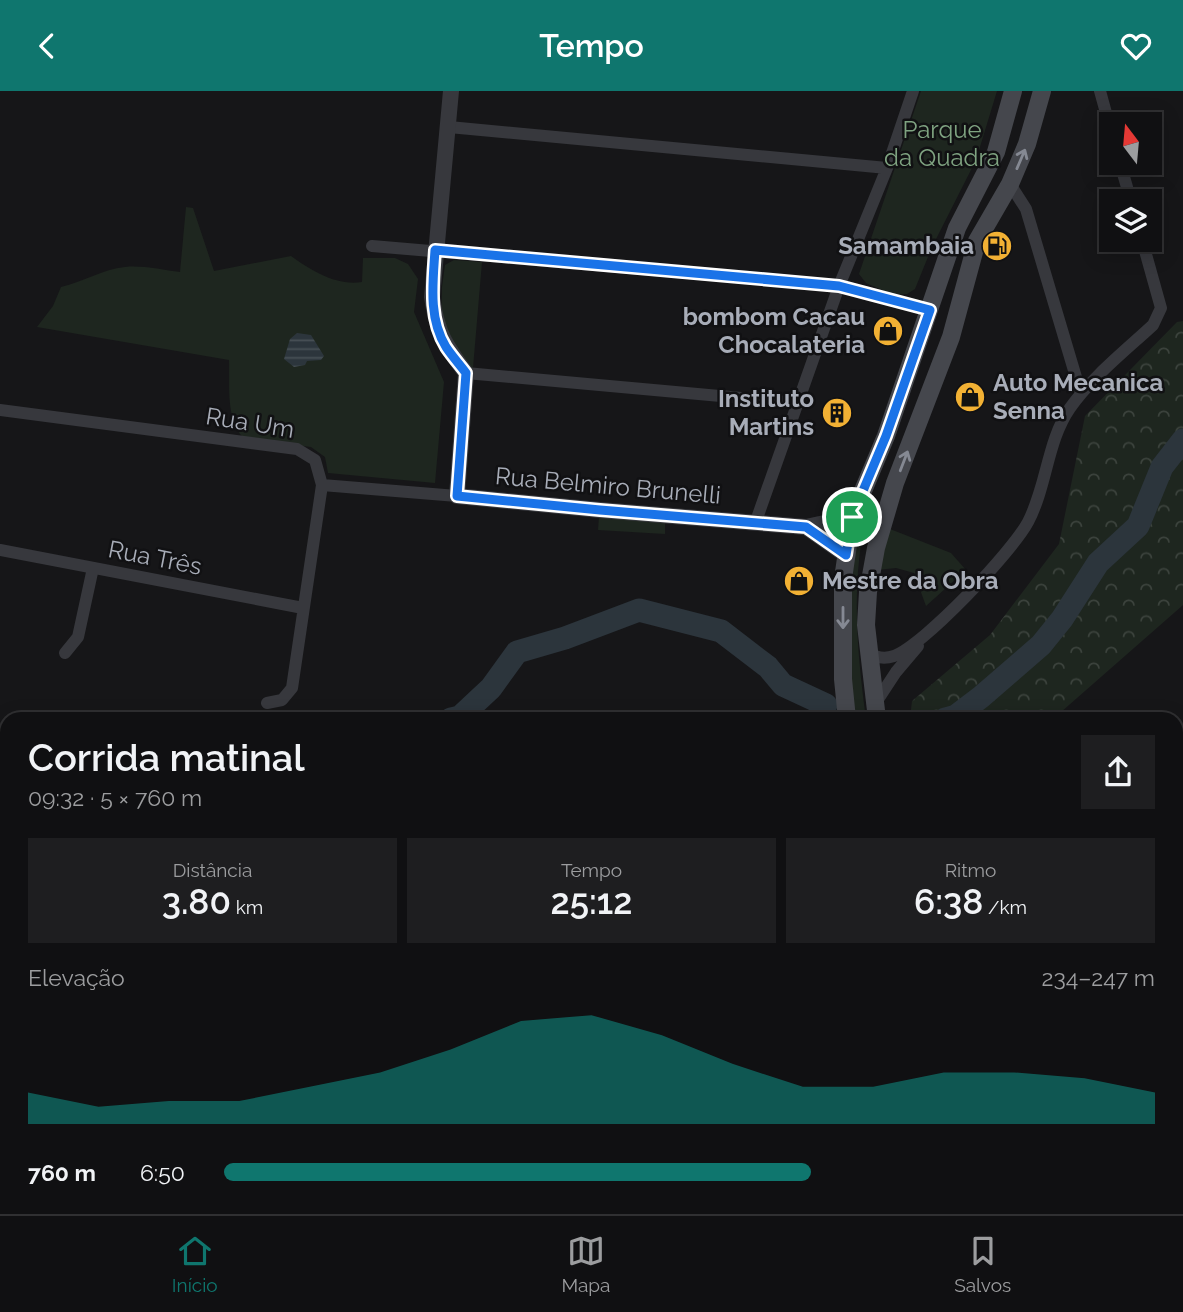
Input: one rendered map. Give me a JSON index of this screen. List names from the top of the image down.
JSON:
{
  "streets": {
    "street": ["Rua Um", "Rua Belmiro Brunelli", "Rua Três"]
  },
  "crossings": [
    ["Rua Um", "Rua Belmiro Brunelli"]
  ],
  "parks": ["Parque da Quadra"],
  "places": {
    "fuel station": ["Samambaia"],
    "shop": ["bombom Cacau Chocalateria", "Auto Mecanica Senna", "Mestre da Obra"],
    "building": ["Instituto Martins"]
  },
  "north": "top",
  "page": {
    "header": "Tempo",
    "heading": ["Corrida matinal", "09:32 · 5 × 760 m"],
    "stats": [
      ["Distância", "3.80 km"],
      ["Tempo", "25:12"],
      ["Ritmo", "6:38 /km"]
    ],
    "chart": ["Elevação", "234–247 m"],
    "list": [
      {
        "name": "760 m",
        "note": "6:50"
      }
    ],
    "tabs": ["Início", "Mapa", "Salvos"]
  }
}
